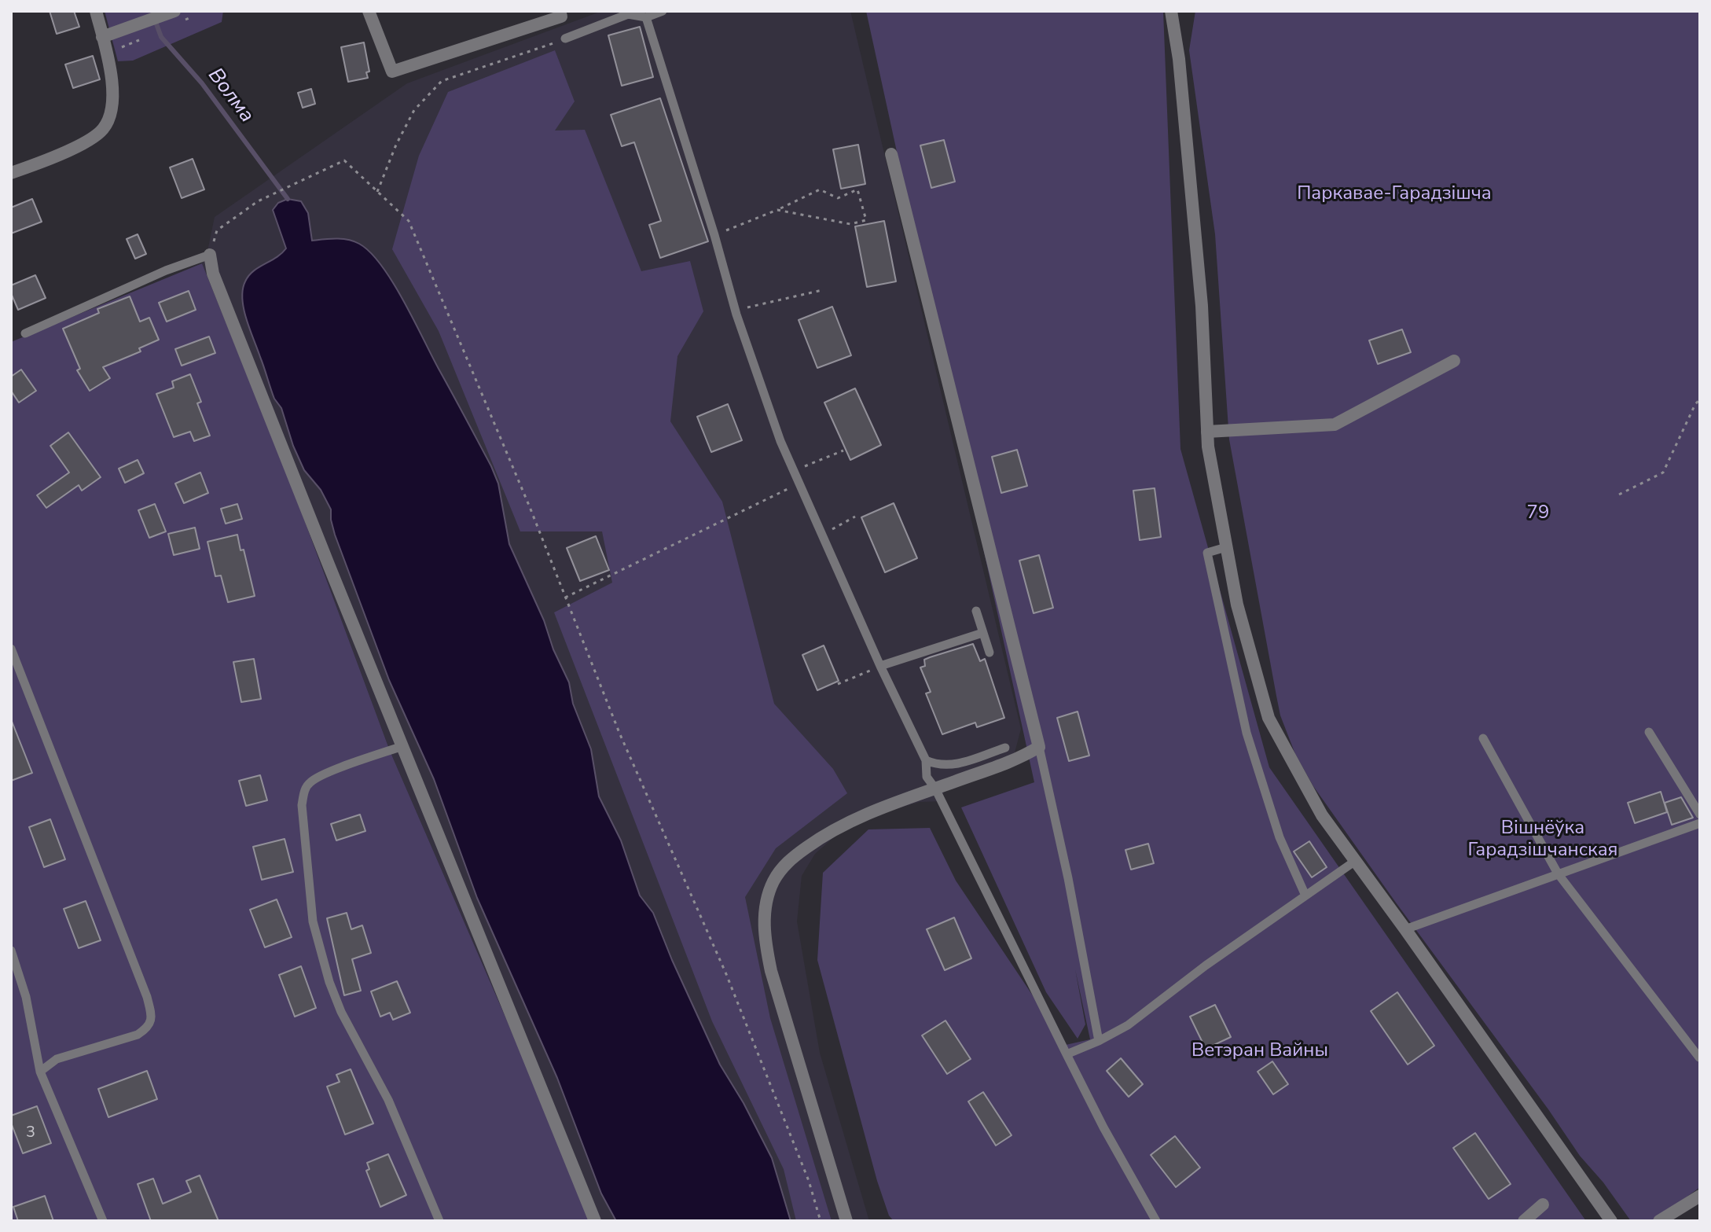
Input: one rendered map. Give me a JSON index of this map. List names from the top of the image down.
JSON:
{
  "water": ["Волма"],
  "parks": [
    "Паркавае-Гарадзішча",
    "79",
    "Вішнёўка Гарадзішчанская",
    "Ветэран Вайны"
  ],
  "house_numbers": ["3"]
}
